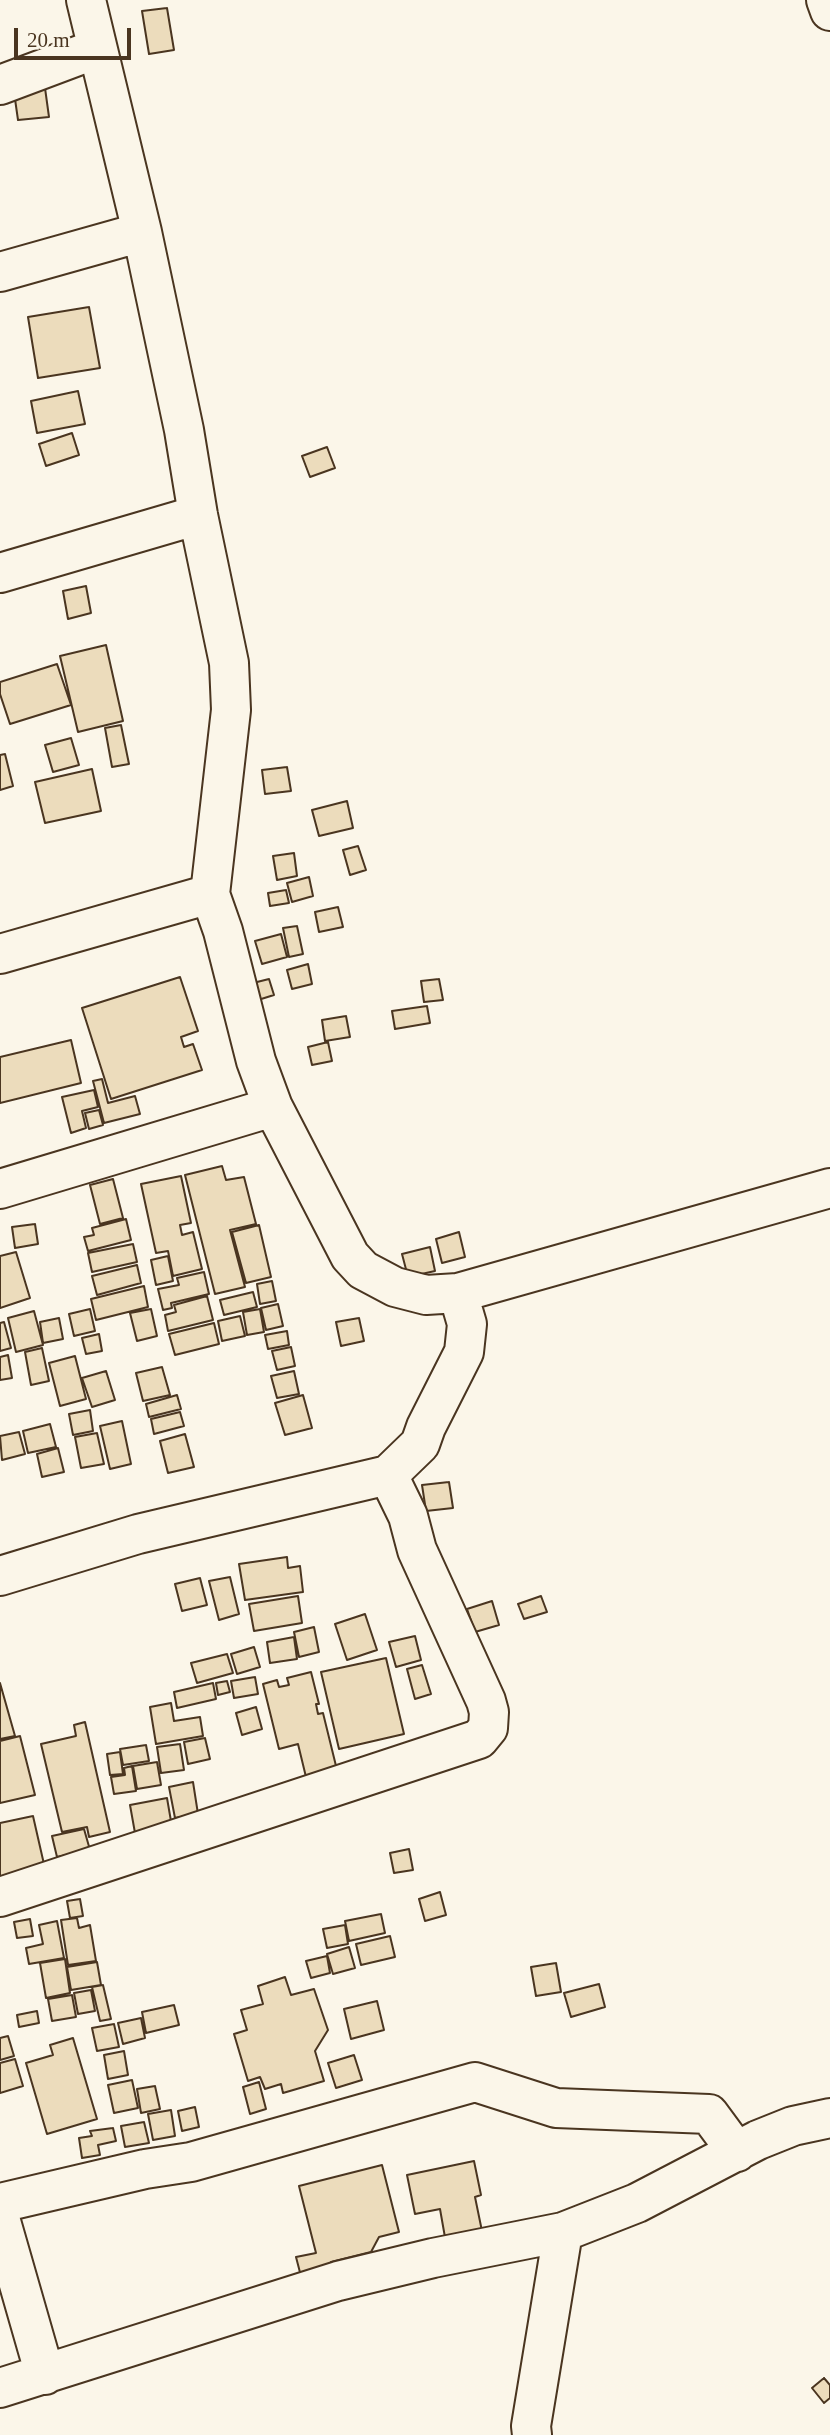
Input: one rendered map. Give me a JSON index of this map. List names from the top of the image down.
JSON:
{
  "scale_bar": "20 m"
}
